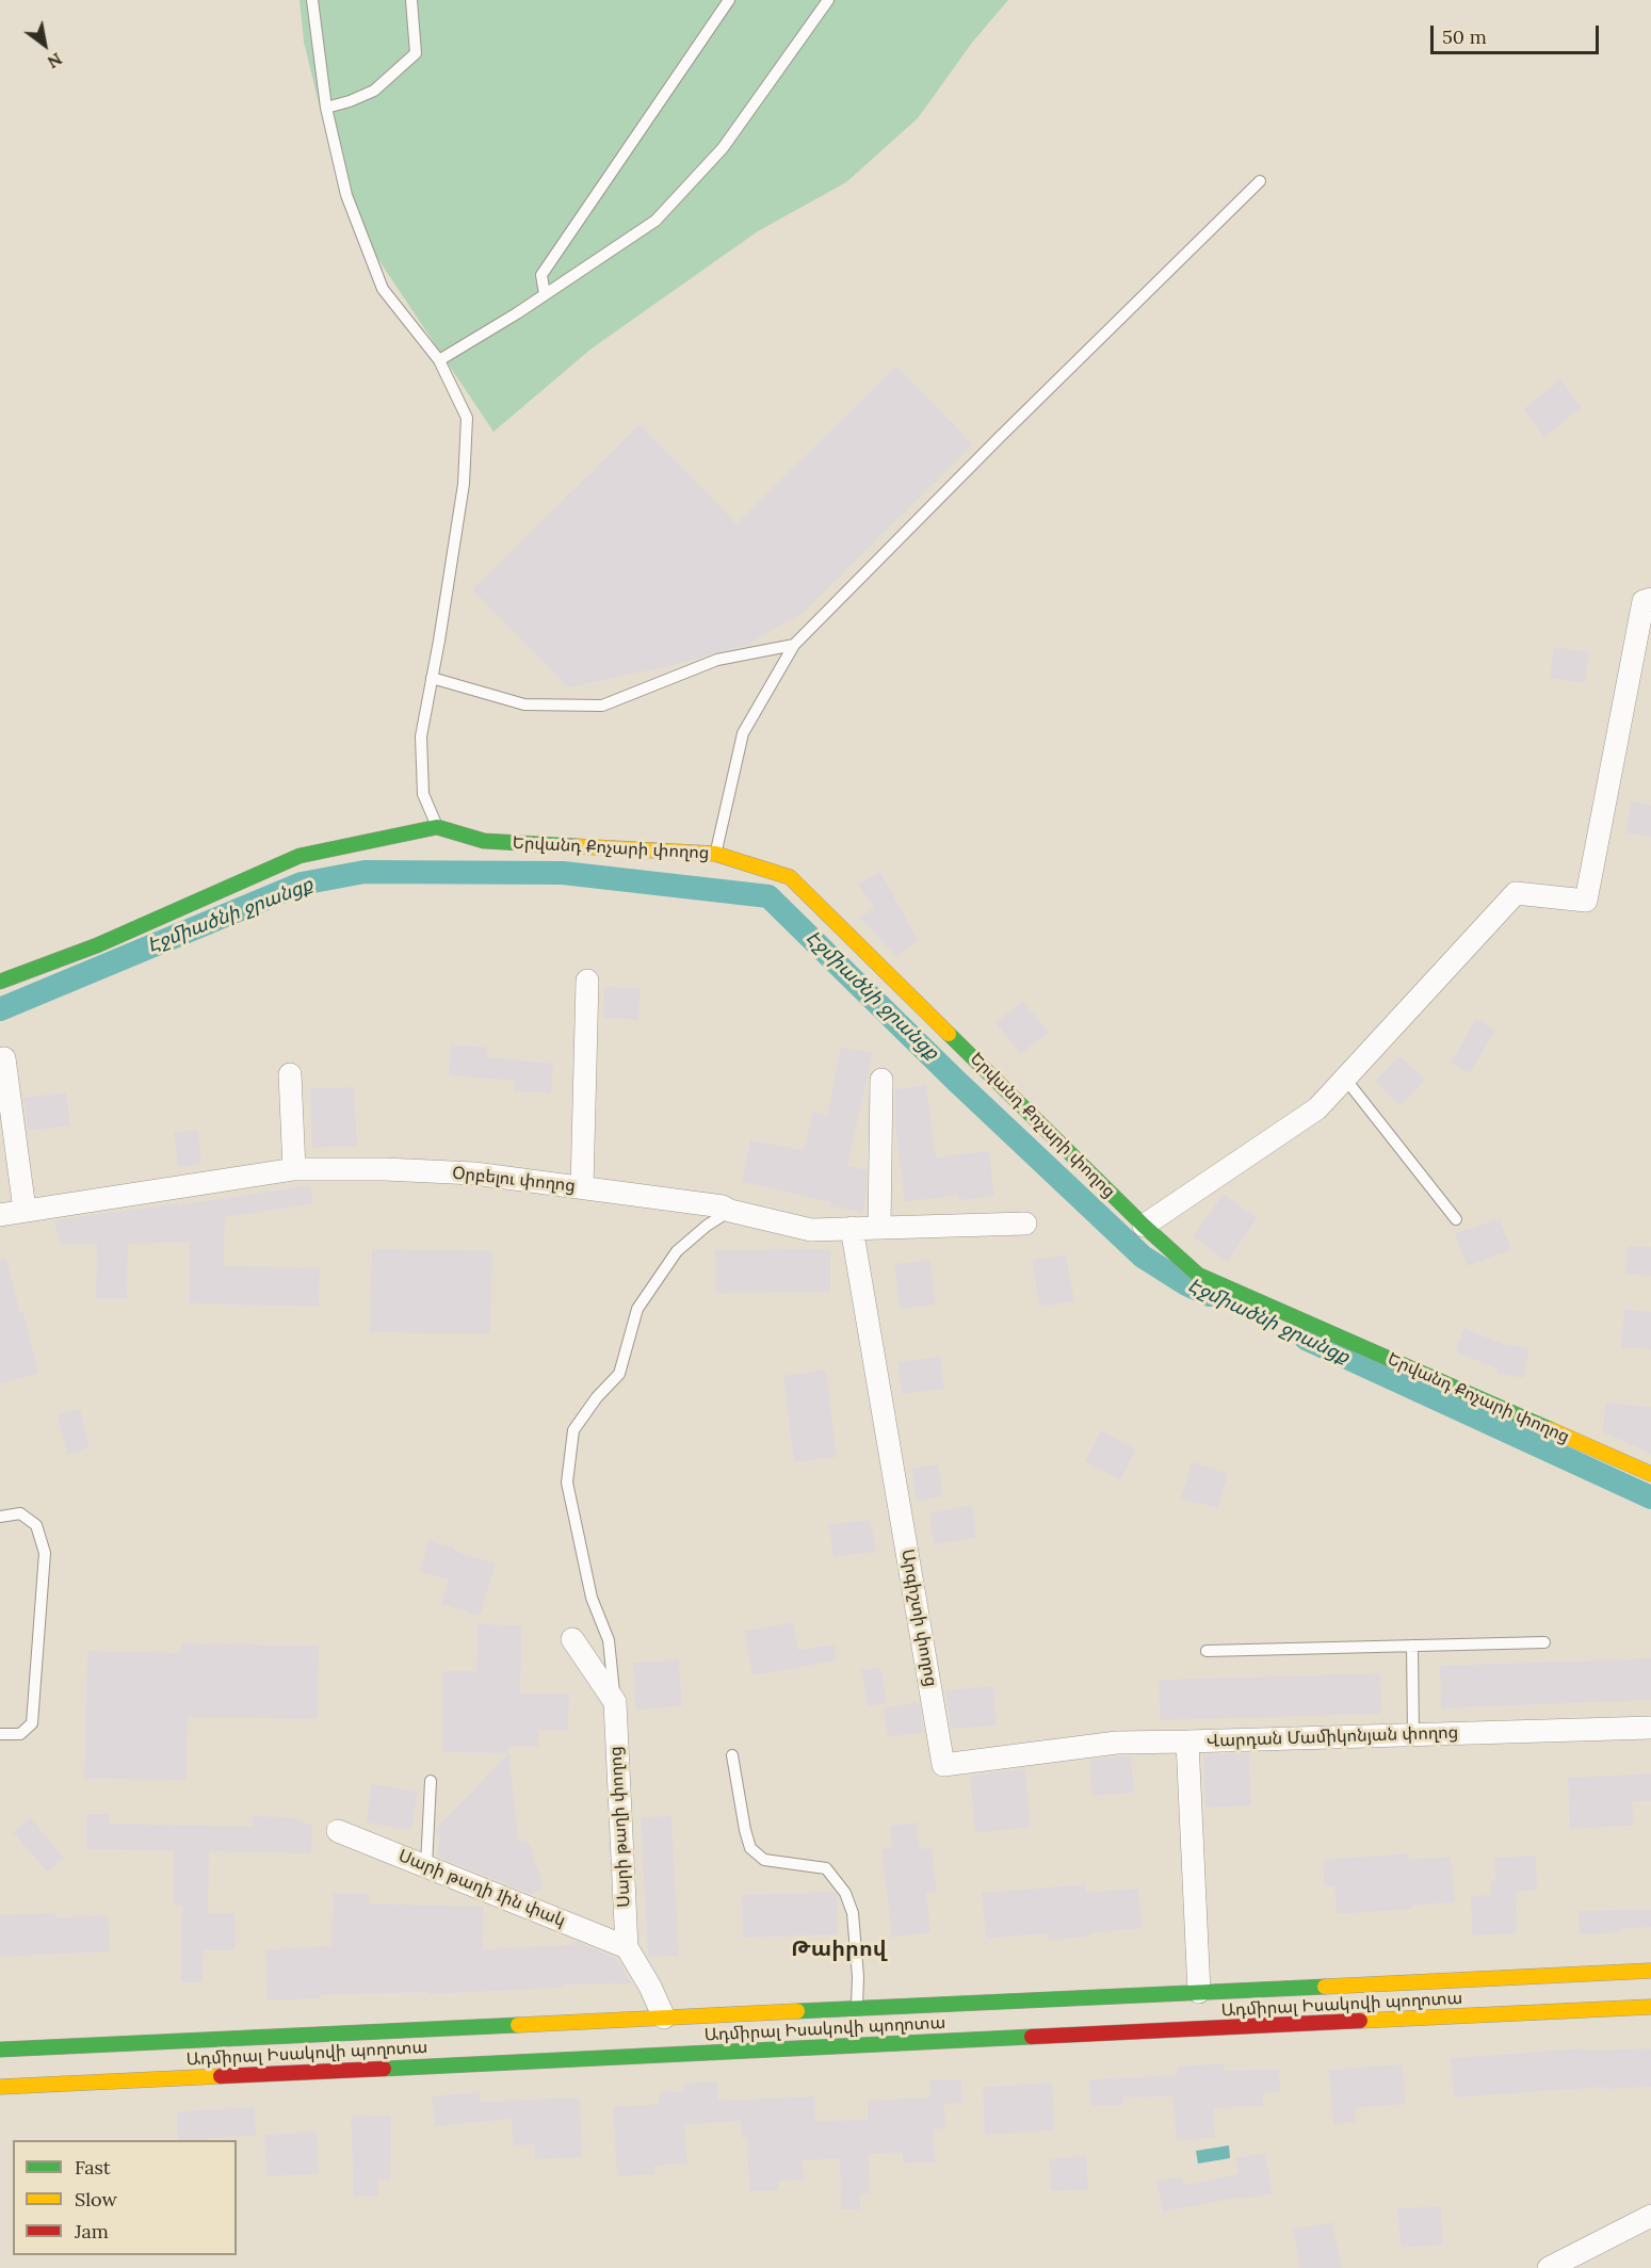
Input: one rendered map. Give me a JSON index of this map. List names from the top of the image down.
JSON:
{
  "streets": {
    "main road": ["Երվանդ Քոչարի փողոց", "Ադմիրալ Իսակովի պողոտա"],
    "street": [
      "Օրբելու փողոց",
      "Արգիշտի փողոց",
      "Վարդան Մամիկոնյան փողոց",
      "Սարի թաղի փողոց",
      "Սարի թաղի 1ին փակ"
    ]
  },
  "crossings": [
    ["Օրբելու փողոց", "Արգիշտի փողոց"],
    ["Արգիշտի փողոց", "Վարդան Մամիկոնյան փողոց"],
    ["Վարդան Մամիկոնյան փողոց", "Ադմիրալ Իսակովի պողոտա"],
    ["Սարի թաղի փողոց", "Սարի թաղի 1ին փակ"],
    ["Սարի թաղի փողոց", "Ադմիրալ Իսակովի պողոտա"]
  ],
  "districts": ["Թաիրով"],
  "water": ["Էջմիածնի ջրանցք"],
  "legend": ["Fast", "Slow", "Jam"],
  "scale_bar": "50 m",
  "north": "bottom right"
}
